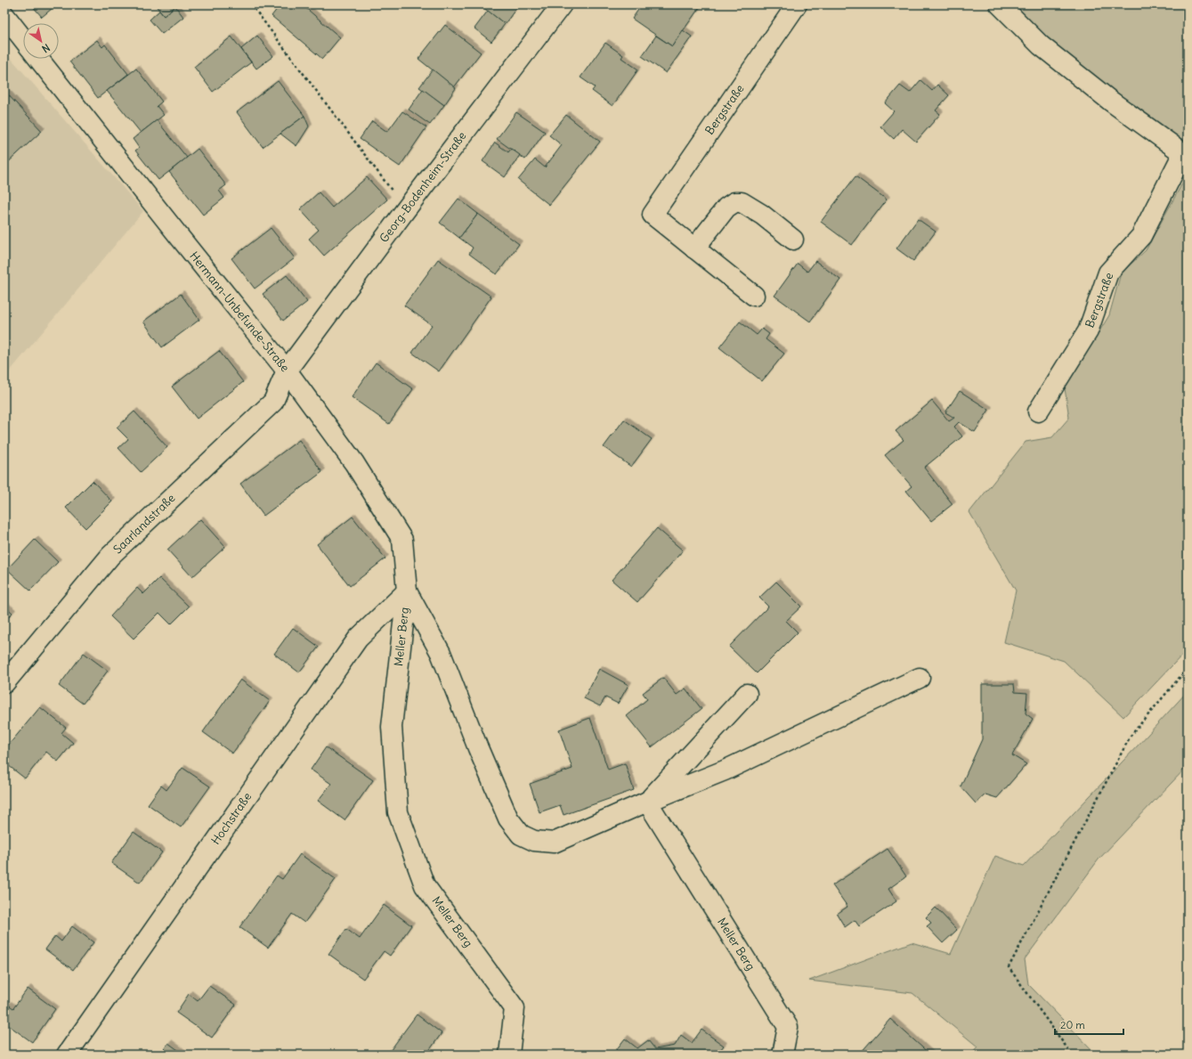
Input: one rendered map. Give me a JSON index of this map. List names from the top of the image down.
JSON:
{
  "streets": {
    "street": [
      "Bergstraße",
      "Georg-Bodenheim-Straße",
      "Hermann-Unbefunde-Straße",
      "Saarlandstraße",
      "Meller Berg",
      "Hochstraße"
    ]
  },
  "crossings": [
    ["Georg-Bodenheim-Straße", "Hermann-Unbefunde-Straße"],
    ["Georg-Bodenheim-Straße", "Saarlandstraße"],
    ["Hermann-Unbefunde-Straße", "Saarlandstraße"],
    ["Hermann-Unbefunde-Straße", "Meller Berg"],
    ["Hermann-Unbefunde-Straße", "Hochstraße"],
    ["Meller Berg", "Hochstraße"]
  ],
  "scale_bar": "20 m",
  "north": "bottom right"
}
